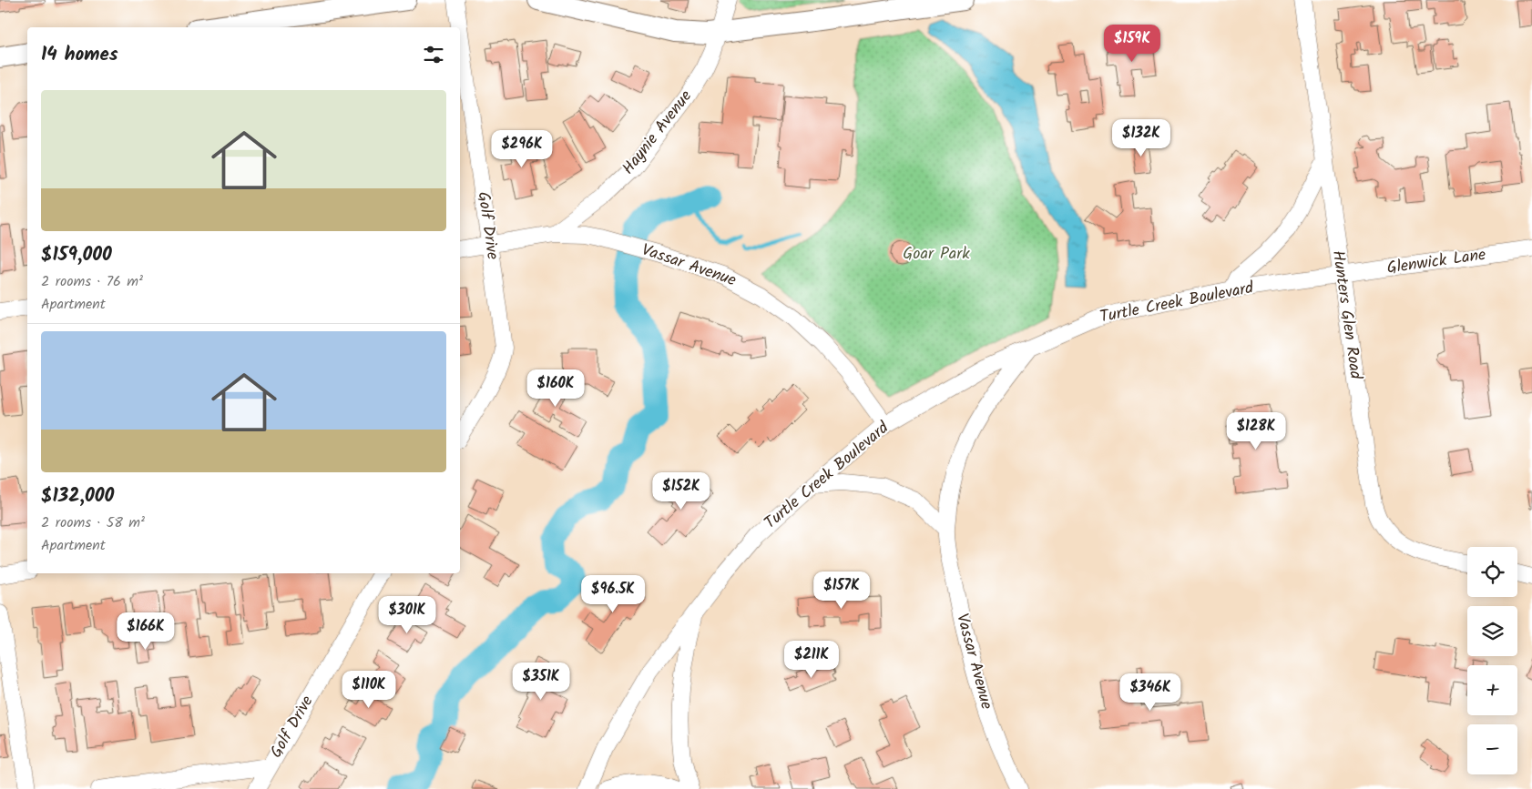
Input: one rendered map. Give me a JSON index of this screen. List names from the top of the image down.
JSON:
{
  "streets": {
    "street": [
      "Haynie Avenue",
      "Golf Drive",
      "Glenwick Lane",
      "Vassar Avenue",
      "Turtle Creek Boulevard",
      "Hunters Glen Road"
    ]
  },
  "crossings": [
    ["Haynie Avenue", "Vassar Avenue"],
    ["Golf Drive", "Vassar Avenue"],
    ["Glenwick Lane", "Turtle Creek Boulevard"],
    ["Glenwick Lane", "Hunters Glen Road"],
    ["Vassar Avenue", "Turtle Creek Boulevard"],
    ["Turtle Creek Boulevard", "Hunters Glen Road"]
  ],
  "parks": ["Goar Park"],
  "page": {
    "price": [
      "$159K",
      "$132K",
      "$296K",
      "$160K",
      "$128K",
      "$152K",
      "$157K",
      "$96.5K",
      "$301K",
      "$166K",
      "$211K",
      "$351K",
      "$110K",
      "$346K"
    ],
    "heading": "14 homes",
    "list": [
      {
        "name": "$159,000",
        "note": "2 rooms · 76 m² · Apartment"
      },
      {
        "name": "$132,000",
        "note": "2 rooms · 58 m² · Apartment"
      }
    ],
    "map_buttons": ["+", "−"]
  }
}
